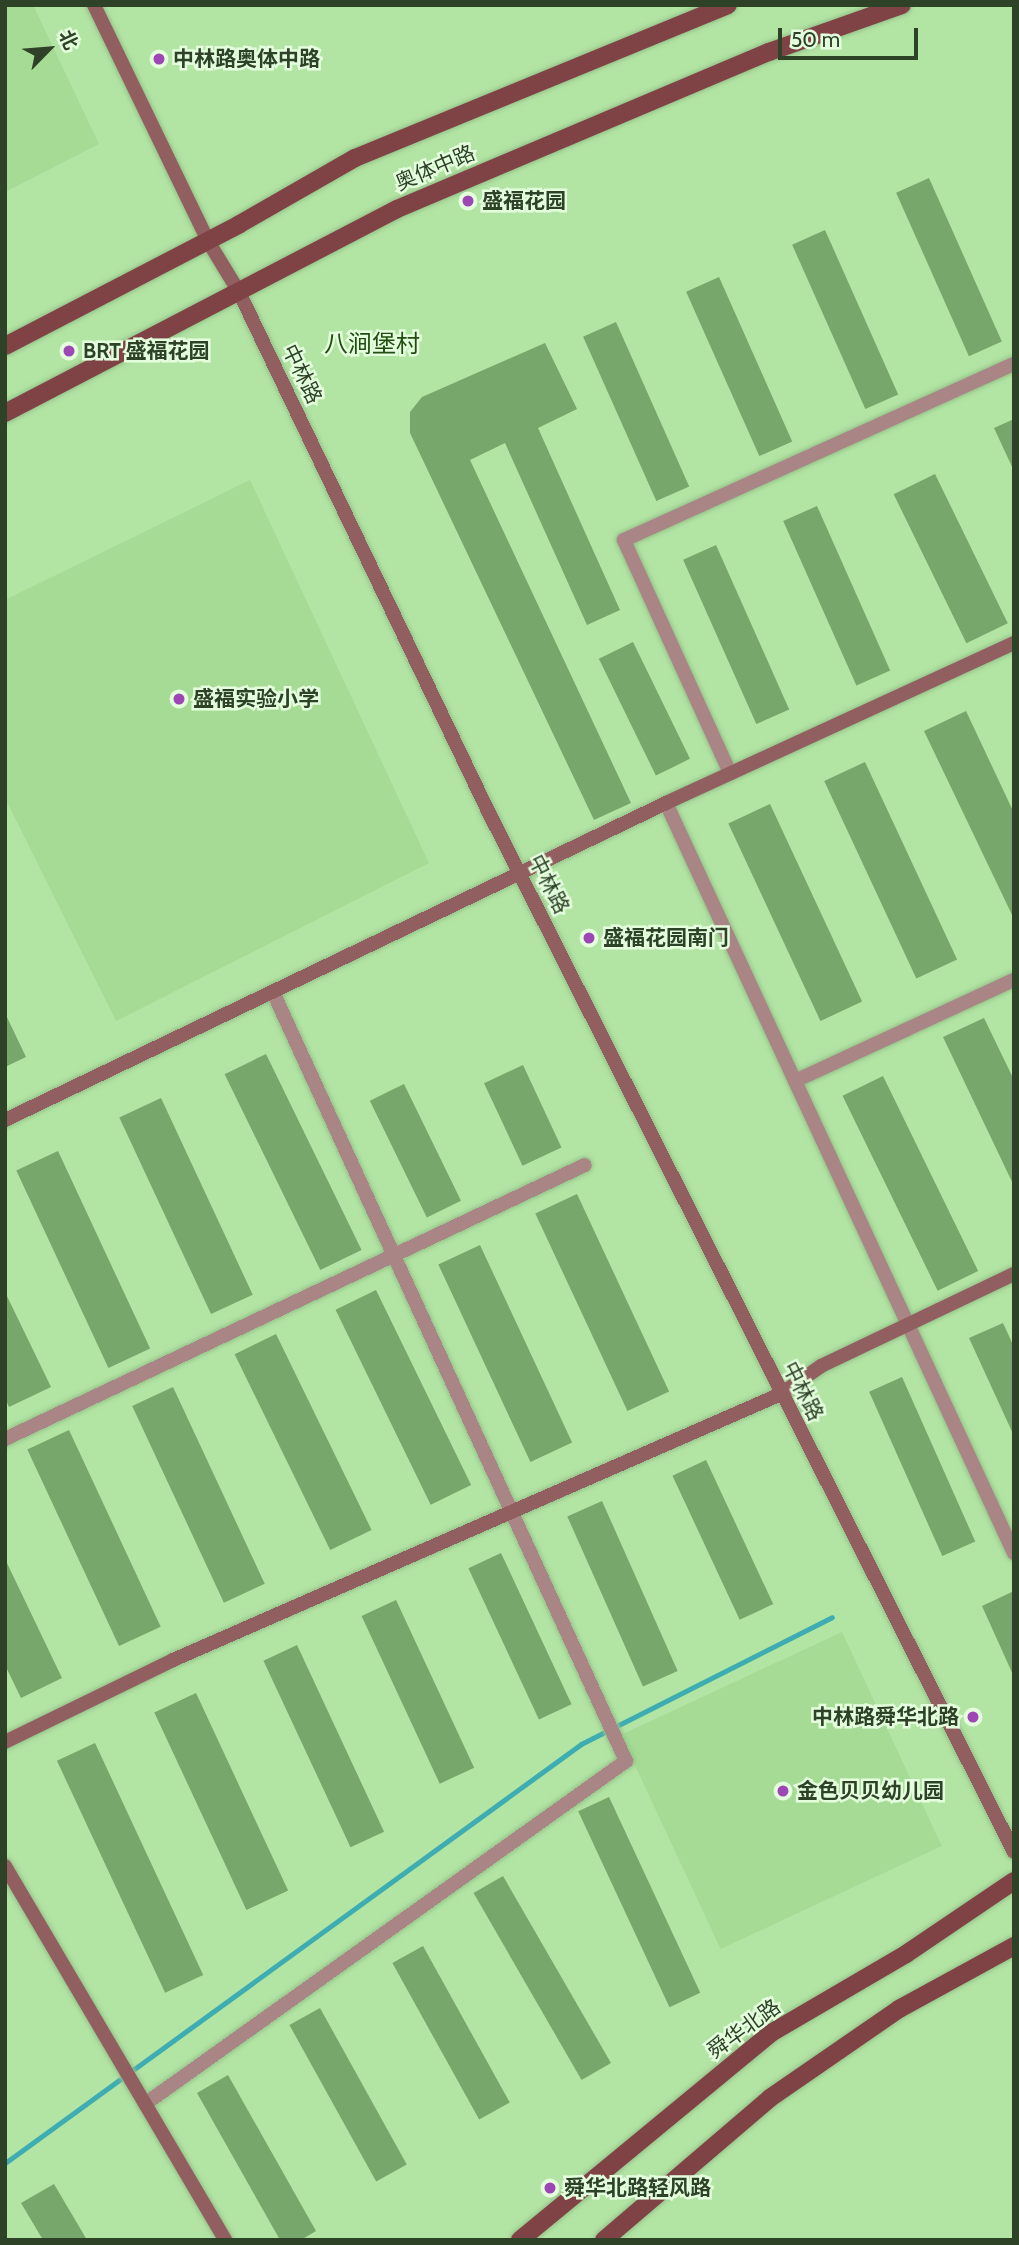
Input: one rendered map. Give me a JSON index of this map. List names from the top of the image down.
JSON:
{
  "streets": {
    "main road": ["奥体中路", "舜华北路"],
    "street": ["中林路"]
  },
  "crossings": [
    ["奥体中路", "中林路"]
  ],
  "districts": ["八涧堡村"],
  "places": [
    "中林路奥体中路",
    "盛福花园",
    "BRT 盛福花园",
    "盛福实验小学",
    "盛福花园南门",
    "中林路舜华北路",
    "金色贝贝幼儿园",
    "舜华北路轻风路"
  ],
  "scale_bar": "50 m",
  "north": "top right"
}
